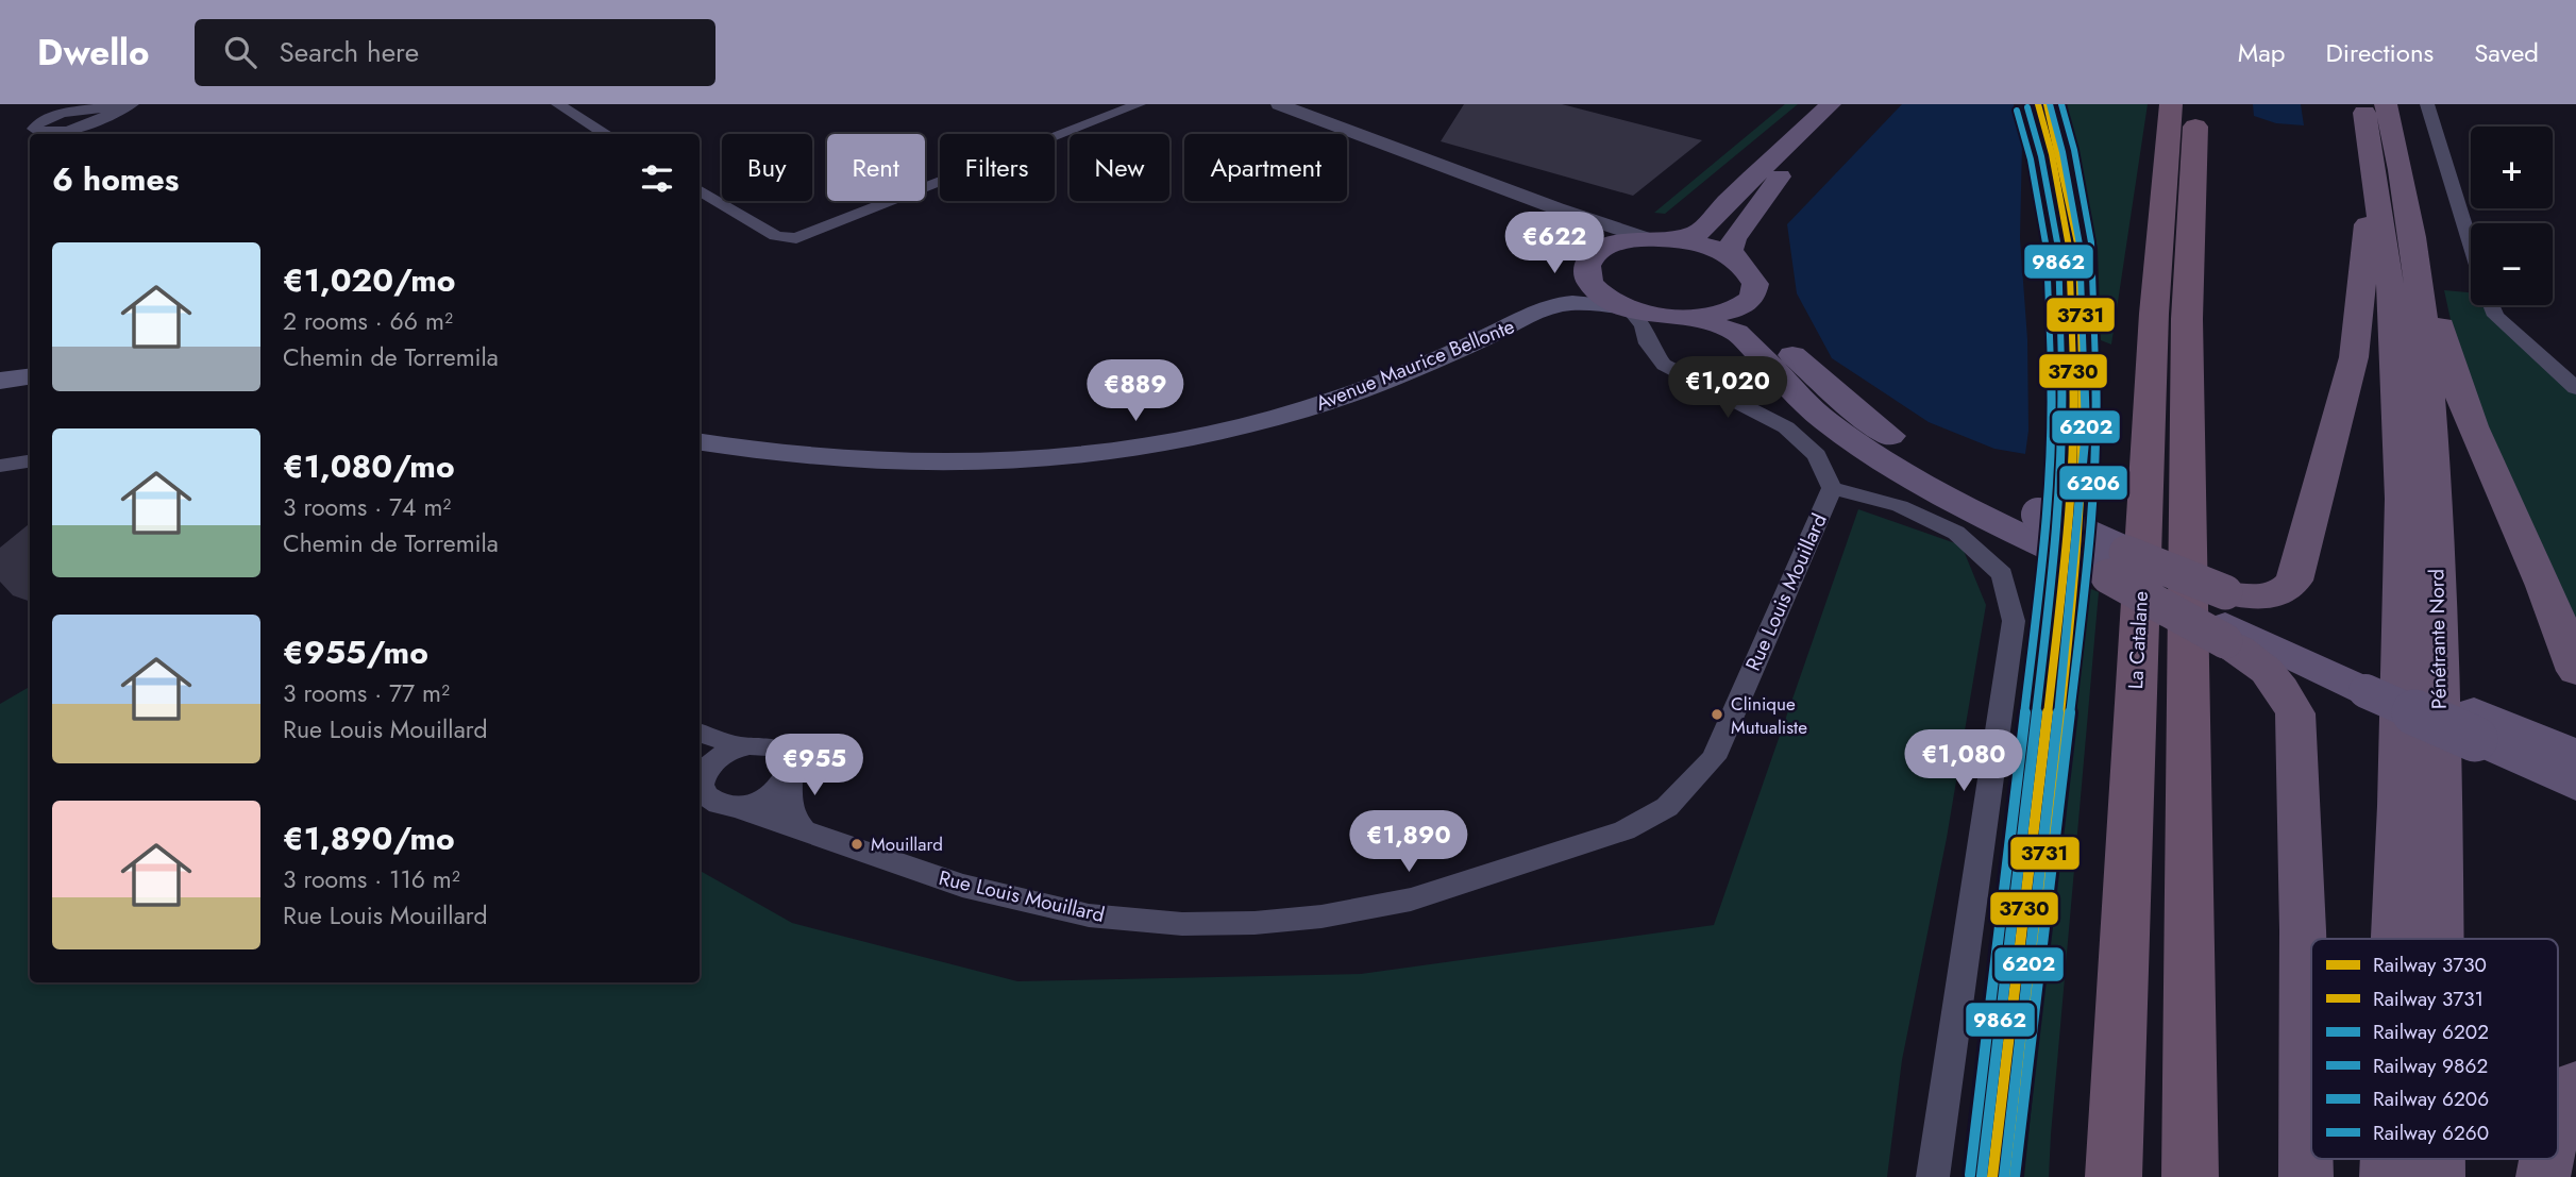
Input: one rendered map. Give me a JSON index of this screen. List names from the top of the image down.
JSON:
{
  "streets": {
    "highway": ["Pénétrante Nord", "La Catalane"],
    "main road": ["Avenue Maurice Bellonte"],
    "street": ["Rue Louis Mouillard"]
  },
  "places": ["Clinique Mutualiste", "Mouillard"],
  "lines": [
    "rail line 3730",
    "rail line 3731",
    "rail line 6202",
    "rail line 6206",
    "rail line 9862",
    "rail line 6260"
  ],
  "legend": [
    "Railway 3730",
    "Railway 3731",
    "Railway 6202",
    "Railway 9862",
    "Railway 6206",
    "Railway 6260"
  ],
  "page": {
    "header": "Dwello",
    "search": "Search here",
    "nav": ["Map", "Directions", "Saved"],
    "map_buttons": ["+", "−"],
    "chip": [
      "Buy",
      "Rent",
      "Filters",
      "New",
      "Apartment"
    ],
    "heading": "6 homes",
    "price": [
      "€622",
      "€1,020",
      "€889",
      "€1,080",
      "€955",
      "€1,890"
    ],
    "list": [
      {
        "name": "€1,020/mo",
        "note": "2 rooms · 66 m² · Chemin de Torremila"
      },
      {
        "name": "€1,080/mo",
        "note": "3 rooms · 74 m² · Chemin de Torremila"
      },
      {
        "name": "€955/mo",
        "note": "3 rooms · 77 m² · Rue Louis Mouillard"
      },
      {
        "name": "€1,890/mo",
        "note": "3 rooms · 116 m² · Rue Louis Mouillard"
      }
    ]
  }
}
